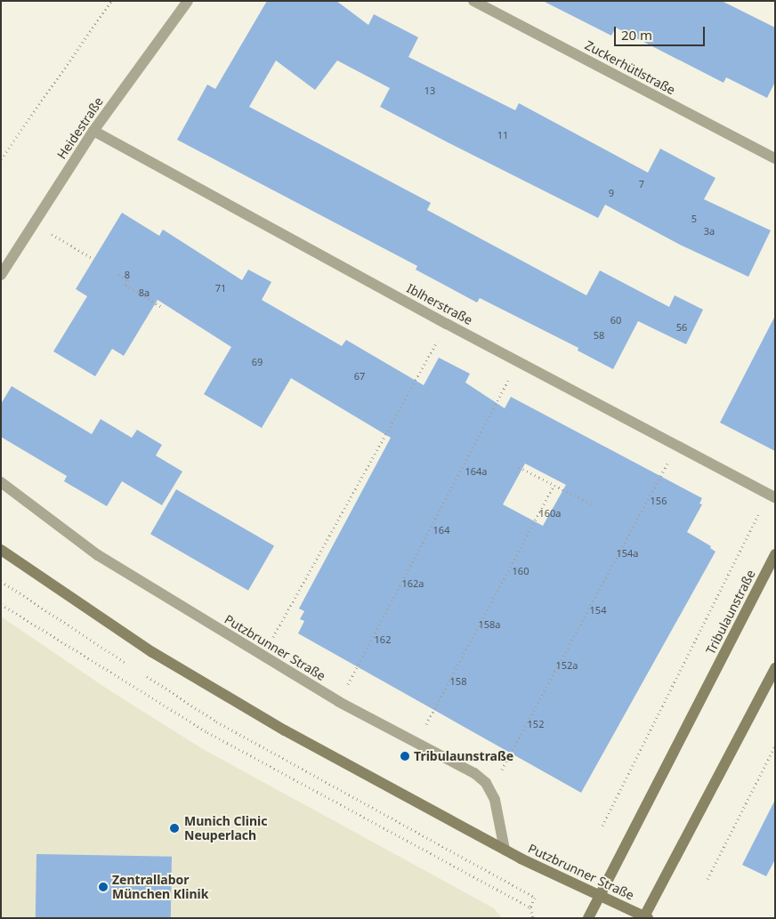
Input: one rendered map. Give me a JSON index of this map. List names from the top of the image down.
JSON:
{
  "streets": {
    "main road": ["Tribulaunstraße", "Putzbrunner Straße"],
    "street": ["Zuckerhütlstraße", "Heidestraße", "Iblherstraße"]
  },
  "crossings": [
    ["Heidestraße", "Iblherstraße"],
    ["Tribulaunstraße", "Putzbrunner Straße"]
  ],
  "places": ["Tribulaunstraße", "Munich Clinic Neuperlach", "Zentrallabor München Klinik"],
  "house_numbers": [
    "13",
    "11",
    "7",
    "9",
    "5",
    "3a",
    "8",
    "71",
    "8a",
    "60",
    "56",
    "58",
    "69",
    "67",
    "164a",
    "156",
    "160a",
    "164",
    "154a",
    "160",
    "162a",
    "154",
    "158a",
    "162",
    "152a",
    "158",
    "152"
  ],
  "scale_bar": "20 m"
}
